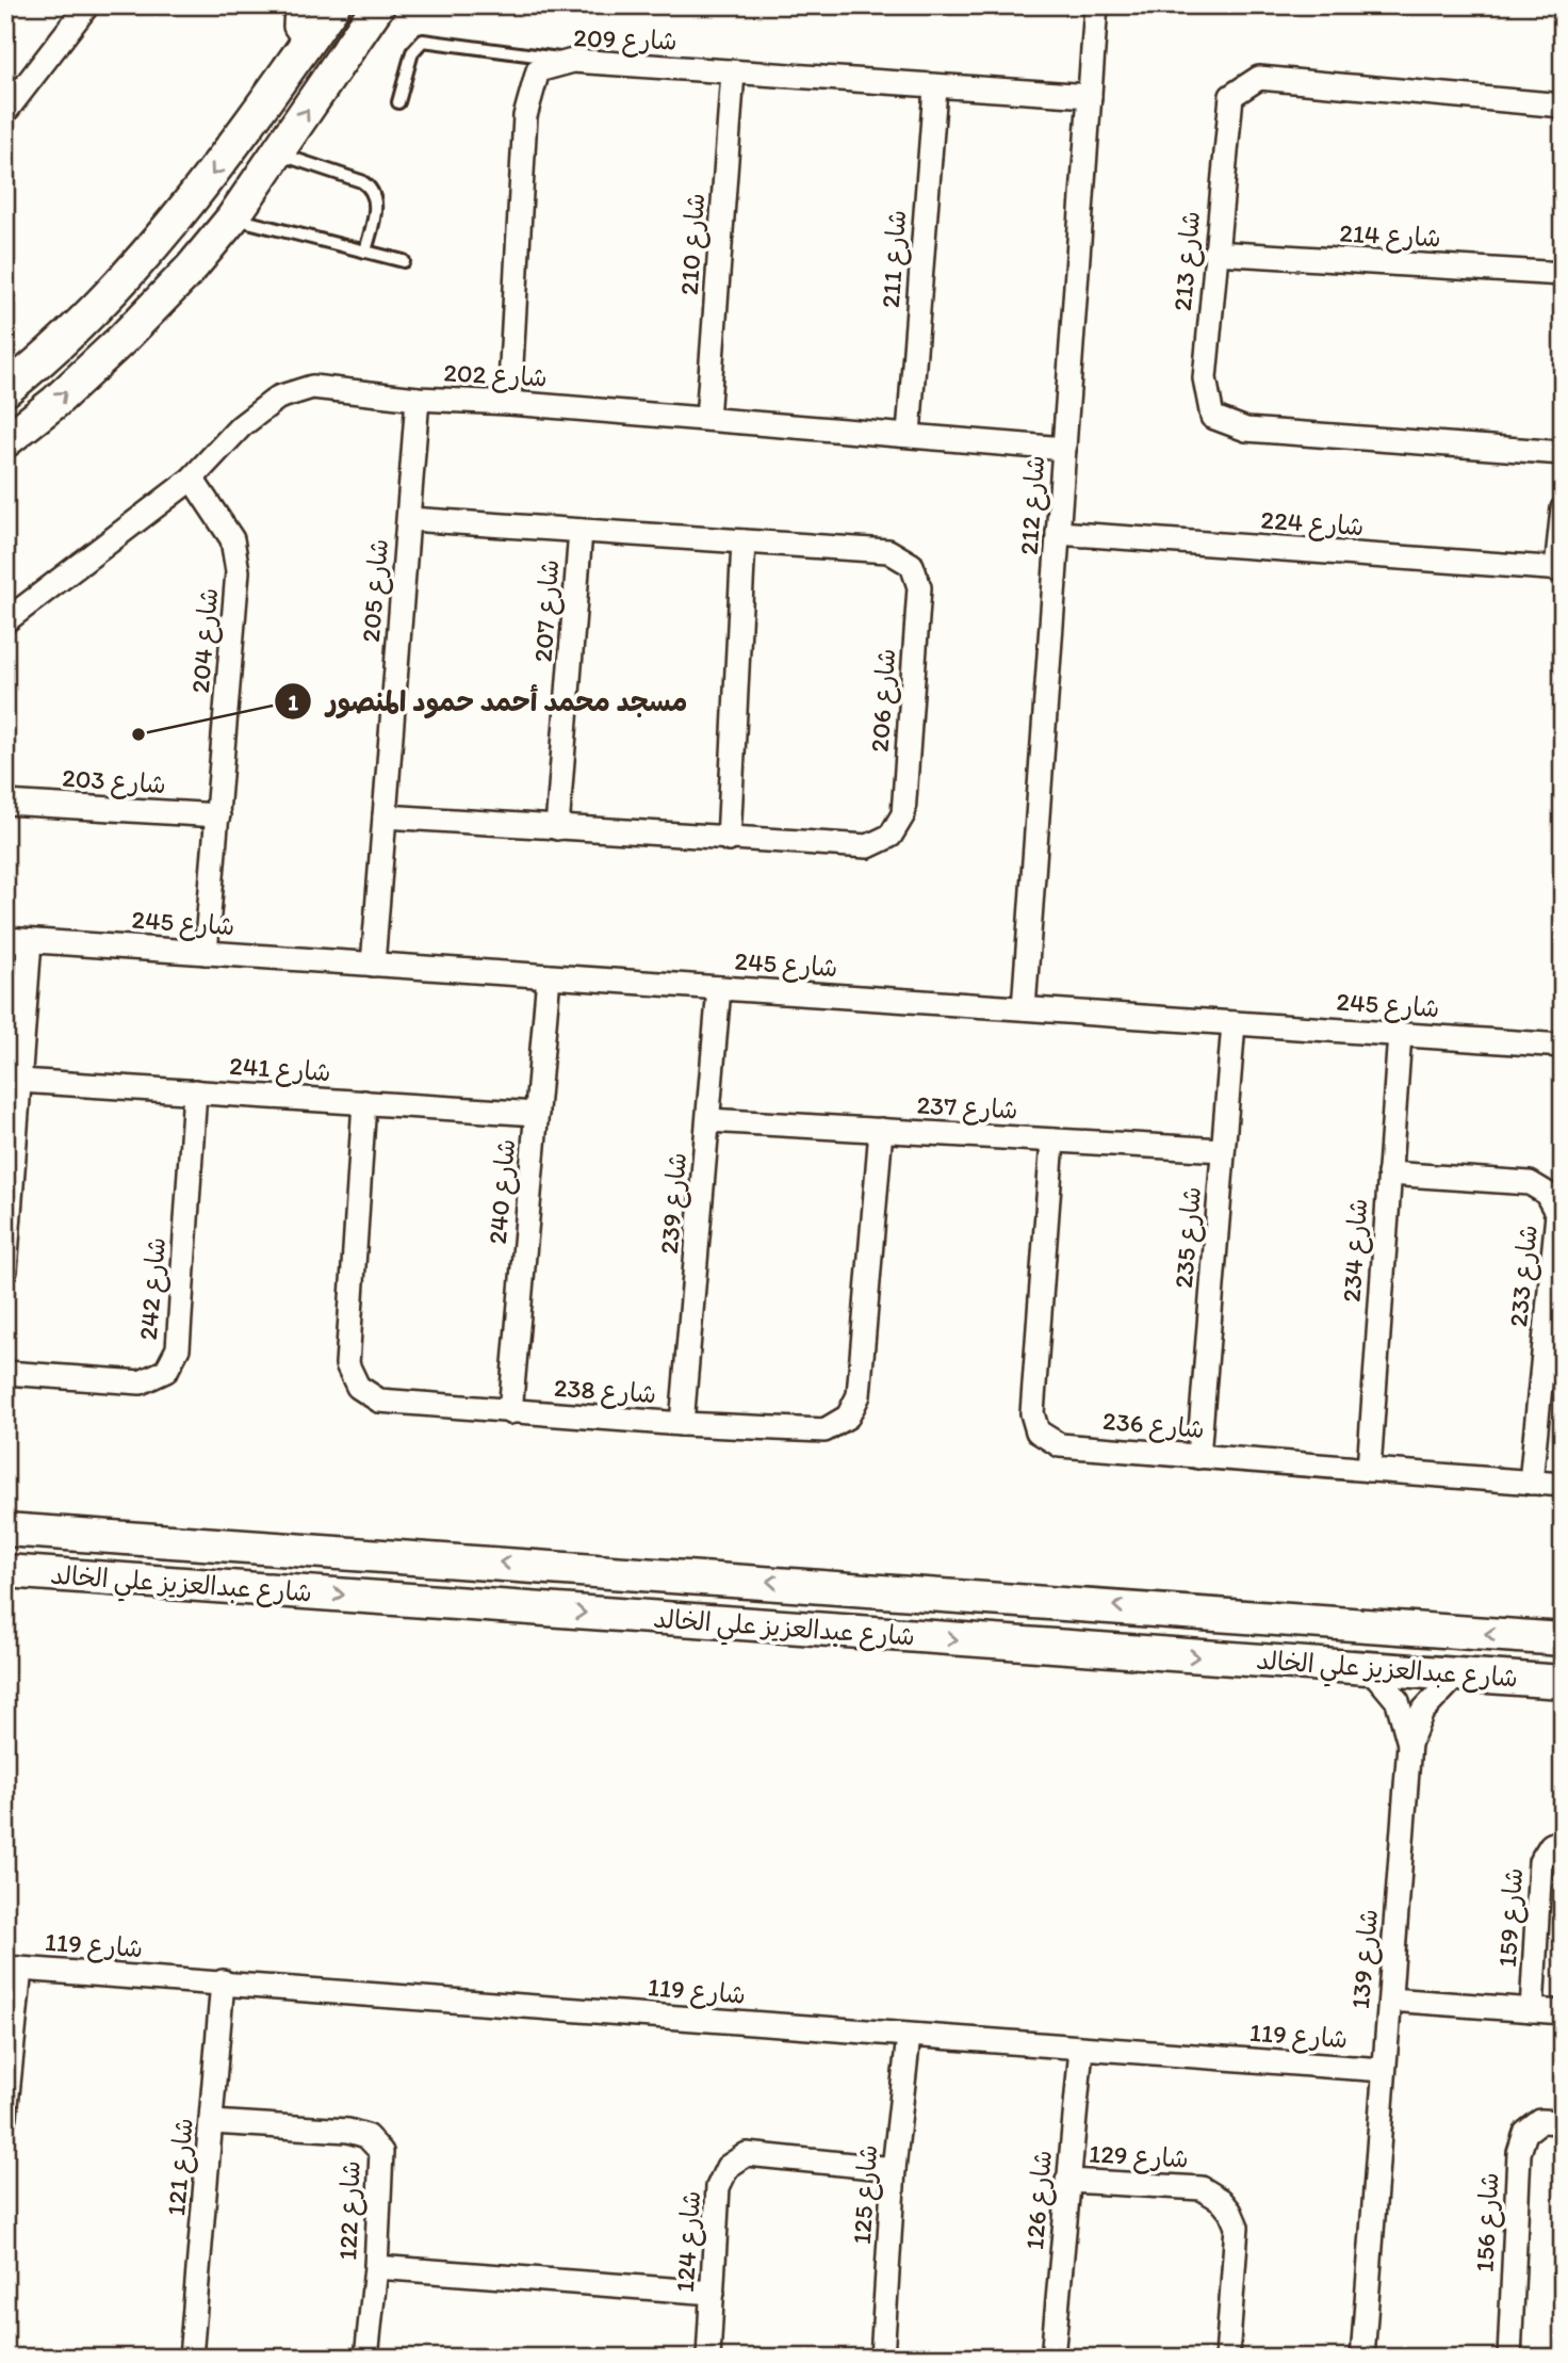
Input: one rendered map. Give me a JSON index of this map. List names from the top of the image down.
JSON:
{
  "streets": {
    "street": [
      "شارع 209",
      "شارع 214",
      "شارع 210",
      "شارع 211",
      "شارع 213",
      "شارع 202",
      "شارع 212",
      "شارع 224",
      "شارع 205",
      "شارع 207",
      "شارع 204",
      "شارع 206",
      "شارع 203",
      "شارع 245",
      "شارع 241",
      "شارع 237",
      "شارع 240",
      "شارع 239",
      "شارع 235",
      "شارع 234",
      "شارع 233",
      "شارع 242",
      "شارع 238",
      "شارع 236",
      "شارع عبدالعزيز علي الخالد",
      "شارع 159",
      "شارع 119",
      "شارع 139",
      "شارع 129",
      "شارع 121",
      "شارع 125",
      "شارع 126",
      "شارع 122",
      "شارع 156",
      "شارع 124"
    ]
  },
  "crossings": [
    ["شارع 209", "شارع 210"],
    ["شارع 209", "شارع 211"],
    ["شارع 209", "شارع 202"],
    ["شارع 209", "شارع 212"],
    ["شارع 214", "شارع 213"],
    ["شارع 210", "شارع 202"],
    ["شارع 211", "شارع 202"],
    ["شارع 202", "شارع 212"],
    ["شارع 202", "شارع 205"],
    ["شارع 202", "شارع 204"],
    ["شارع 212", "شارع 224"],
    ["شارع 212", "شارع 245"],
    ["شارع 205", "شارع 206"],
    ["شارع 205", "شارع 245"],
    ["شارع 207", "شارع 206"],
    ["شارع 204", "شارع 203"],
    ["شارع 204", "شارع 245"],
    ["شارع 245", "شارع 240"],
    ["شارع 245", "شارع 239"],
    ["شارع 245", "شارع 235"],
    ["شارع 245", "شارع 234"],
    ["شارع 241", "شارع 240"],
    ["شارع 241", "شارع 242"],
    ["شارع 241", "شارع 238"],
    ["شارع 237", "شارع 239"],
    ["شارع 237", "شارع 235"],
    ["شارع 237", "شارع 238"],
    ["شارع 237", "شارع 236"],
    ["شارع 240", "شارع 238"],
    ["شارع 239", "شارع 238"],
    ["شارع 235", "شارع 236"],
    ["شارع 234", "شارع 233"],
    ["شارع 234", "شارع 236"],
    ["شارع 233", "شارع 236"],
    ["شارع عبدالعزيز علي الخالد", "شارع 139"],
    ["شارع 119", "شارع 139"],
    ["شارع 119", "شارع 121"],
    ["شارع 119", "شارع 125"],
    ["شارع 119", "شارع 126"],
    ["شارع 129", "شارع 126"],
    ["شارع 121", "شارع 122"],
    ["شارع 125", "شارع 124"]
  ],
  "places": ["مسجد محمد أحمد حمود المنصور"]
}
